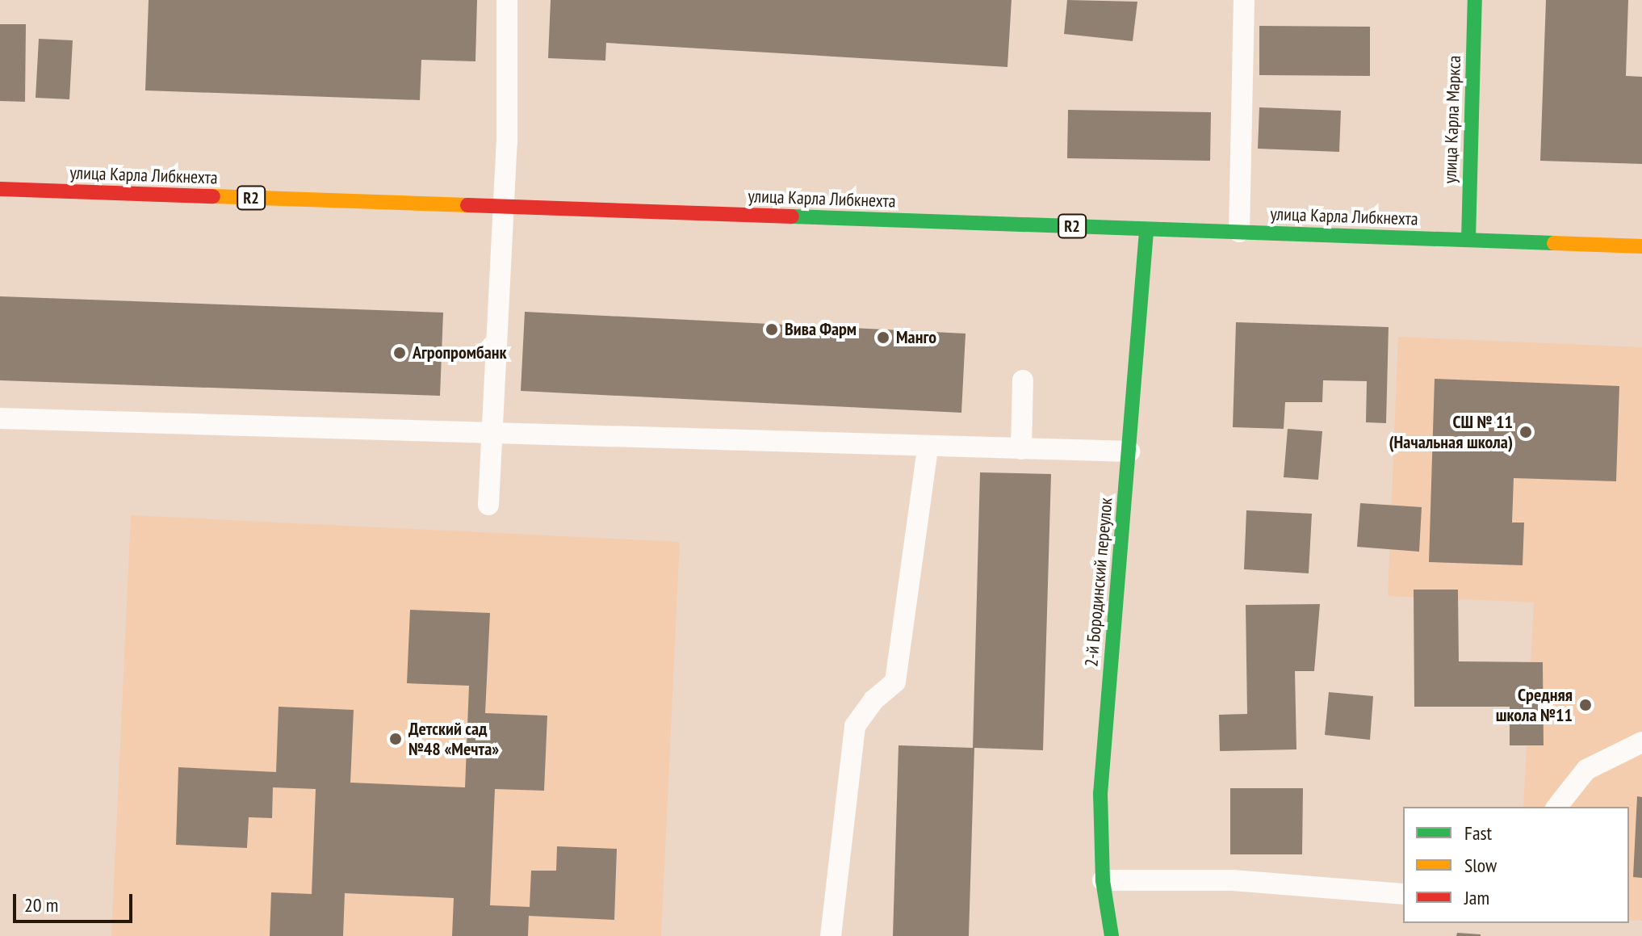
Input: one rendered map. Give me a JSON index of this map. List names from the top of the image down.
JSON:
{
  "streets": {
    "main road": [
      "улица Карла Маркса",
      "улица Карла Либкнехта",
      "R2",
      "2-й Бородинский переулок"
    ]
  },
  "crossings": [
    ["улица Карла Маркса", "улица Карла Либкнехта"],
    ["улица Карла Либкнехта", "2-й Бородинский переулок"]
  ],
  "places": [
    "Вива Фарм",
    "Манго",
    "Агропромбанк",
    "СШ № 11 (Начальная школа)",
    "Средняя школа №11",
    "Детский сад №48 «Мечта»"
  ],
  "legend": ["Fast", "Slow", "Jam"],
  "scale_bar": "20 m"
}
